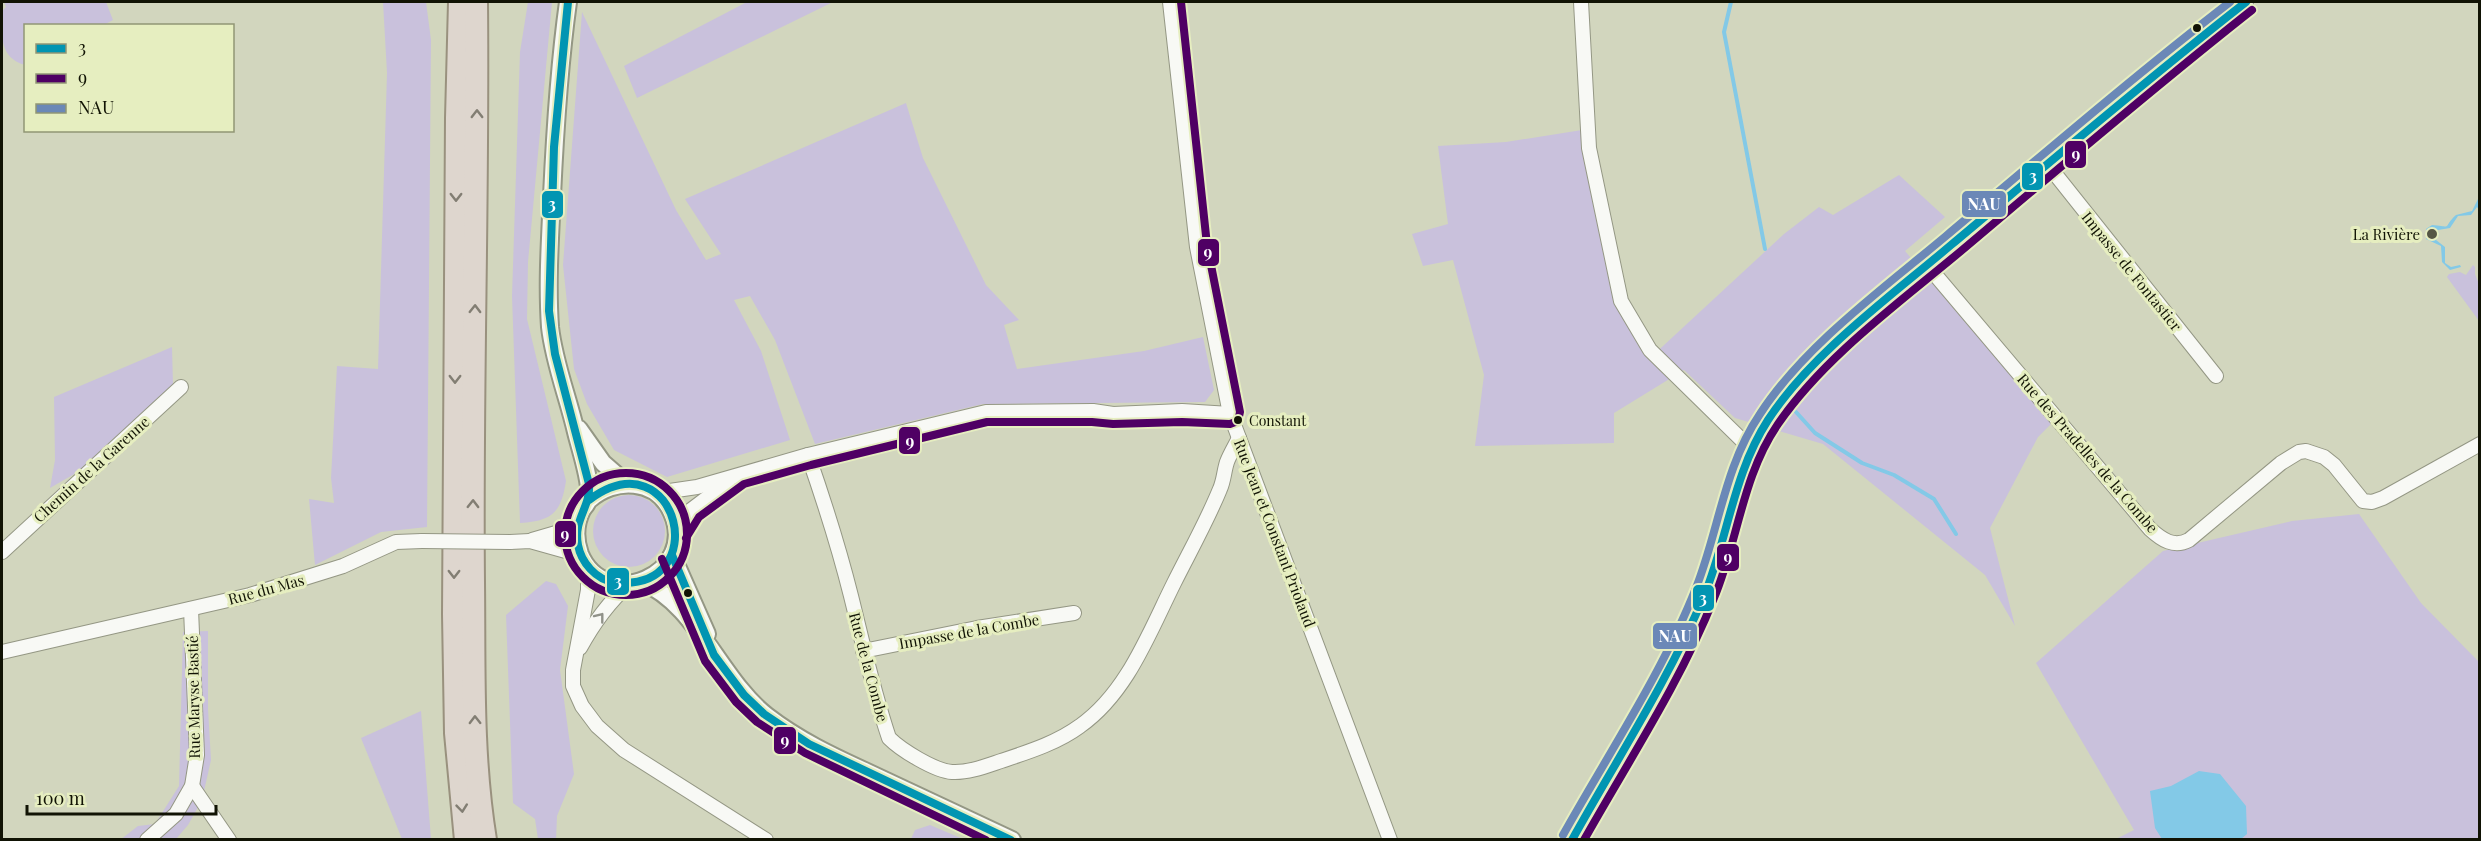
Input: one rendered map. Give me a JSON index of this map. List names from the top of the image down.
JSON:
{
  "streets": {
    "street": [
      "Impasse de Fontastier",
      "Rue des Pradelles de la Combe",
      "Chemin de la Garenne",
      "Rue Jean et Constant Priolaud",
      "Rue du Mas",
      "Impasse de la Combe",
      "Rue de la Combe",
      "Rue Maryse Bastié"
    ]
  },
  "crossings": [
    ["Rue Jean et Constant Priolaud", "Rue de la Combe"],
    ["Rue du Mas", "Rue Maryse Bastié"],
    ["Impasse de la Combe", "Rue de la Combe"]
  ],
  "places": ["La Rivière", "Constant"],
  "lines": ["transit line 3", "transit line 9", "transit line NAU"],
  "legend": ["3", "9", "NAU"],
  "scale_bar": "100 m"
}
